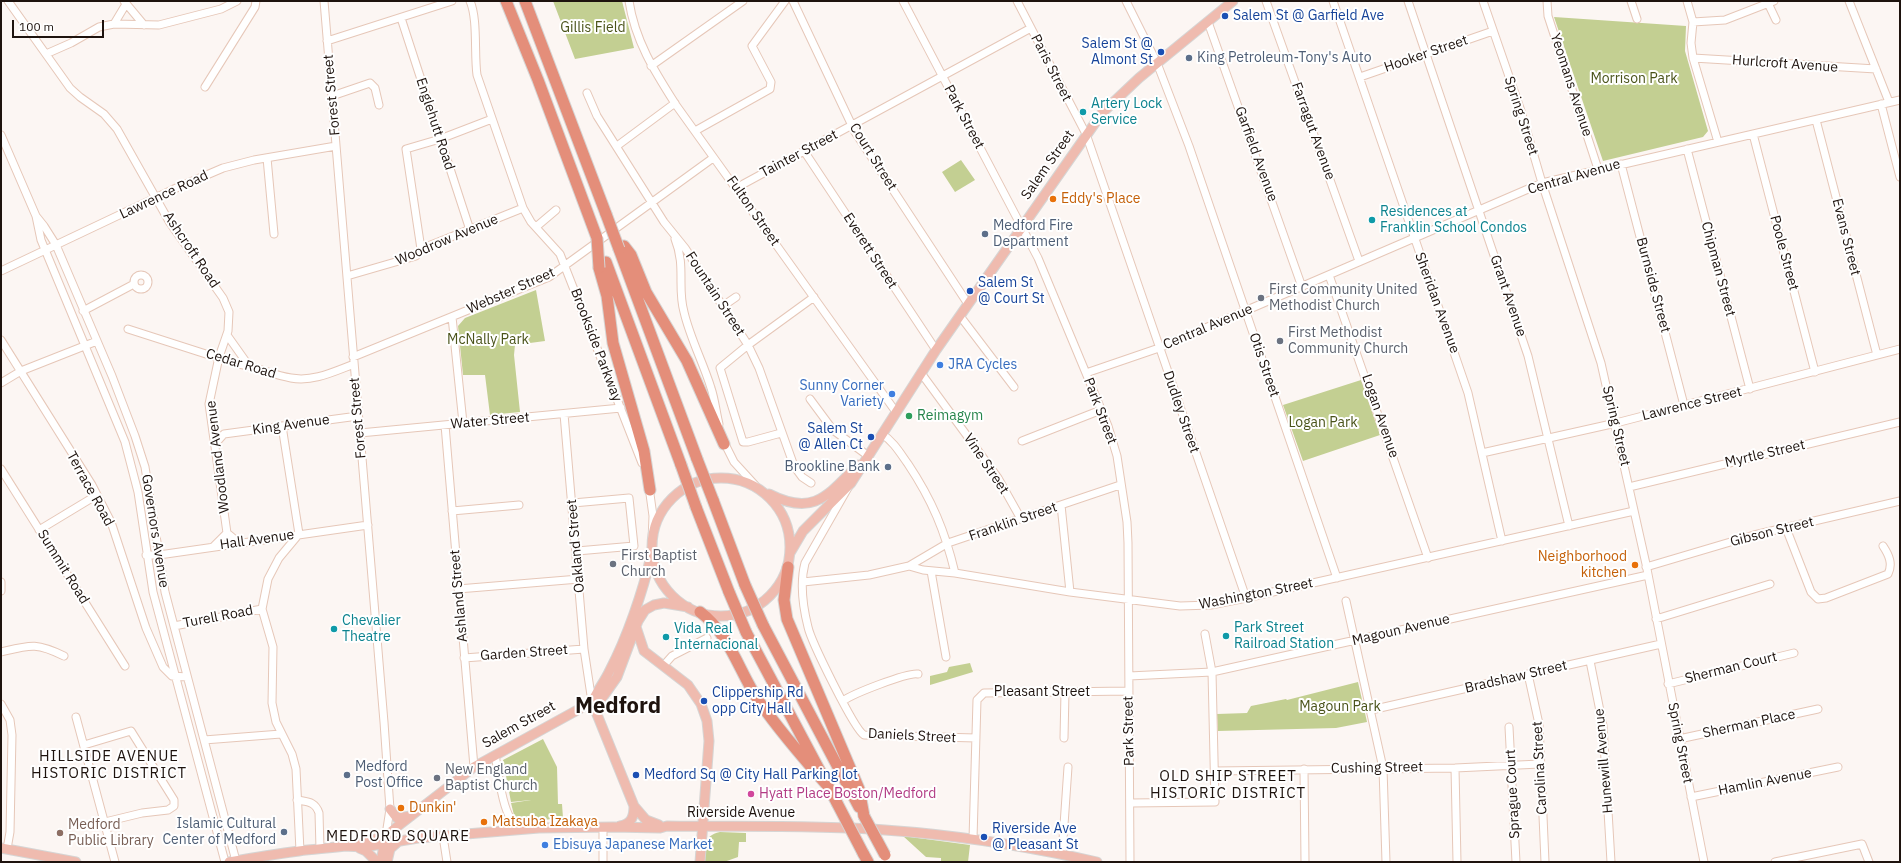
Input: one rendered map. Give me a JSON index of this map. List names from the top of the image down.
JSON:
{
  "streets": {
    "main road": ["Salem Street", "Riverside Avenue"],
    "street": [
      "Hooker Street",
      "Hurlcroft Avenue",
      "Paris Street",
      "Yeomans Avenue",
      "Forest Street",
      "Spring Street",
      "Park Street",
      "Englehutt Road",
      "Farragut Avenue",
      "Tainter Street",
      "Garfield Avenue",
      "Court Street",
      "Central Avenue",
      "Lawrence Road",
      "Fulton Street",
      "Evans Street",
      "Woodrow Avenue",
      "Ashcroft Road",
      "Everett Street",
      "Poole Street",
      "Chipman Street",
      "Burnside Street",
      "Webster Street",
      "Fountain Street",
      "Grant Avenue",
      "Sheridan Avenue",
      "Brookside Parkway",
      "Cedar Road",
      "Otis Street",
      "Lawrence Street",
      "Dudley Street",
      "Logan Avenue",
      "Water Street",
      "King Avenue",
      "Myrtle Street",
      "Woodland Avenue",
      "Vine Street",
      "Terrace Road",
      "Franklin Street",
      "Governors Avenue",
      "Gibson Street",
      "Hall Avenue",
      "Oakland Street",
      "Summit Road",
      "Washington Street",
      "Ashland Street",
      "Turell Road",
      "Magoun Avenue",
      "Garden Street",
      "Sherman Court",
      "Bradshaw Street",
      "Pleasant Street",
      "Sherman Place",
      "Daniels Street",
      "Hunewill Avenue",
      "Cushing Street",
      "Carolina Street",
      "Hamlin Avenue",
      "Sprague Court"
    ]
  },
  "crossings": [
    ["Hooker Street", "Spring Street"],
    ["Hooker Street", "Grant Avenue"],
    ["Hooker Street", "Sheridan Avenue"],
    ["Paris Street", "Tainter Street"],
    ["Paris Street", "Salem Street"],
    ["Paris Street", "Dudley Street"],
    ["Yeomans Avenue", "Central Avenue"],
    ["Forest Street", "Salem Street"],
    ["Forest Street", "Lawrence Road"],
    ["Forest Street", "Woodrow Avenue"],
    ["Forest Street", "Webster Street"],
    ["Forest Street", "Cedar Road"],
    ["Forest Street", "Water Street"],
    ["Forest Street", "King Avenue"],
    ["Forest Street", "Hall Avenue"],
    ["Spring Street", "Central Avenue"],
    ["Spring Street", "Lawrence Street"],
    ["Spring Street", "Myrtle Street"],
    ["Spring Street", "Gibson Street"],
    ["Spring Street", "Washington Street"],
    ["Spring Street", "Magoun Avenue"],
    ["Spring Street", "Sherman Court"],
    ["Spring Street", "Bradshaw Street"],
    ["Spring Street", "Sherman Place"],
    ["Spring Street", "Hamlin Avenue"],
    ["Park Street", "Tainter Street"],
    ["Park Street", "Salem Street"],
    ["Park Street", "Central Avenue"],
    ["Park Street", "Franklin Street"],
    ["Park Street", "Washington Street"],
    ["Park Street", "Magoun Avenue"],
    ["Park Street", "Pleasant Street"],
    ["Englehutt Road", "Woodrow Avenue"],
    ["Farragut Avenue", "Central Avenue"],
    ["Tainter Street", "Court Street"],
    ["Tainter Street", "Fulton Street"],
    ["Tainter Street", "Everett Street"],
    ["Garfield Avenue", "Salem Street"],
    ["Garfield Avenue", "Central Avenue"],
    ["Court Street", "Salem Street"],
    ["Salem Street", "Fulton Street"],
    ["Salem Street", "Everett Street"],
    ["Salem Street", "Brookside Parkway"],
    ["Salem Street", "Otis Street"],
    ["Salem Street", "Dudley Street"],
    ["Salem Street", "Vine Street"],
    ["Salem Street", "Oakland Street"],
    ["Salem Street", "Washington Street"],
    ["Salem Street", "Ashland Street"],
    ["Salem Street", "Daniels Street"],
    ["Central Avenue", "Evans Street"],
    ["Central Avenue", "Poole Street"],
    ["Central Avenue", "Chipman Street"],
    ["Central Avenue", "Burnside Street"],
    ["Central Avenue", "Grant Avenue"],
    ["Central Avenue", "Sheridan Avenue"],
    ["Central Avenue", "Otis Street"],
    ["Central Avenue", "Dudley Street"],
    ["Central Avenue", "Logan Avenue"],
    ["Lawrence Road", "Ashcroft Road"],
    ["Lawrence Road", "Governors Avenue"],
    ["Fulton Street", "Webster Street"],
    ["Evans Street", "Lawrence Street"],
    ["Woodrow Avenue", "Brookside Parkway"],
    ["Ashcroft Road", "Cedar Road"],
    ["Ashcroft Road", "Woodland Avenue"],
    ["Poole Street", "Lawrence Street"],
    ["Chipman Street", "Lawrence Street"],
    ["Burnside Street", "Lawrence Street"],
    ["Webster Street", "Fountain Street"],
    ["Webster Street", "Brookside Parkway"],
    ["Webster Street", "Cedar Road"],
    ["Grant Avenue", "Lawrence Street"],
    ["Grant Avenue", "Washington Street"],
    ["Sheridan Avenue", "Lawrence Street"],
    ["Sheridan Avenue", "Washington Street"],
    ["Brookside Parkway", "Water Street"],
    ["Cedar Road", "Woodland Avenue"],
    ["Otis Street", "Washington Street"],
    ["Dudley Street", "Washington Street"],
    ["Logan Avenue", "Washington Street"],
    ["Water Street", "Oakland Street"],
    ["Water Street", "Ashland Street"],
    ["Woodland Avenue", "Hall Avenue"],
    ["Vine Street", "Franklin Street"],
    ["Terrace Road", "Governors Avenue"],
    ["Franklin Street", "Washington Street"],
    ["Governors Avenue", "Hall Avenue"],
    ["Governors Avenue", "Turell Road"],
    ["Oakland Street", "Garden Street"],
    ["Ashland Street", "Garden Street"],
    ["Bradshaw Street", "Hunewill Avenue"],
    ["Bradshaw Street", "Carolina Street"],
    ["Pleasant Street", "Daniels Street"],
    ["Pleasant Street", "Riverside Avenue"],
    ["Cushing Street", "Carolina Street"],
    ["Cushing Street", "Sprague Court"]
  ],
  "districts": [
    "Medford",
    "HILLSIDE AVENUE HISTORIC DISTRICT",
    "OLD SHIP STREET HISTORIC DISTRICT",
    "MEDFORD SQUARE"
  ],
  "parks": [
    "Gillis Field",
    "Morrison Park",
    "McNally Park",
    "Logan Park",
    "Magoun Park"
  ],
  "places": [
    "Salem St @ Garfield Ave",
    "Salem St @ Almont St",
    "King Petroleum-Tony's Auto",
    "Artery Lock Service",
    "Eddy's Place",
    "Residences at Franklin School Condos",
    "Medford Fire Department",
    "Salem St @ Court St",
    "First Community United Methodist Church",
    "First Methodist Community Church",
    "JRA Cycles",
    "Sunny Corner Variety",
    "Reimagym",
    "Salem St @ Allen Ct",
    "Brookline Bank",
    "First Baptist Church",
    "Neighborhood kitchen",
    "Chevalier Theatre",
    "Park Street Railroad Station",
    "Vida Real Internacional",
    "Clippership Rd opp City Hall",
    "Medford Post Office",
    "Medford Sq @ City Hall Parking lot",
    "New England Baptist Church",
    "Hyatt Place Boston/Medford",
    "Dunkin'",
    "Matsuba Izakaya",
    "Islamic Cultural Center of Medford",
    "Medford Public Library",
    "Riverside Ave @ Pleasant St",
    "Ebisuya Japanese Market"
  ],
  "scale_bar": "100 m"
}
